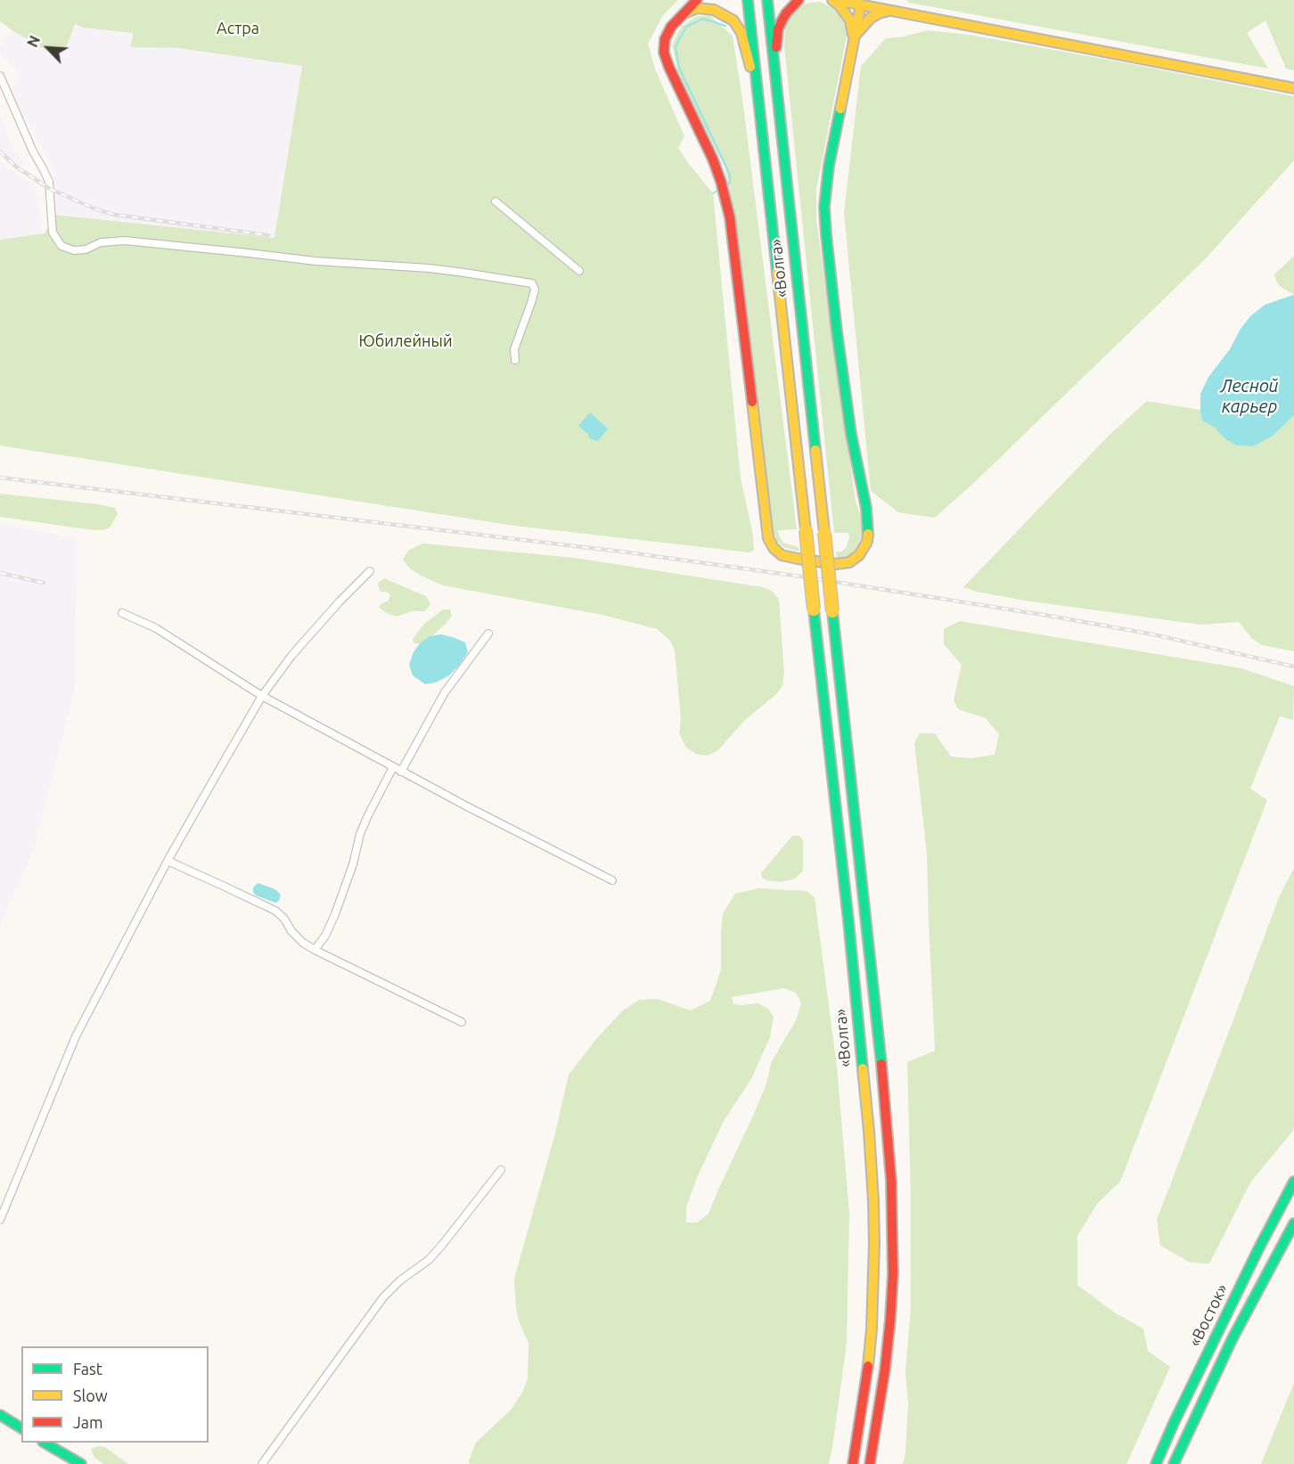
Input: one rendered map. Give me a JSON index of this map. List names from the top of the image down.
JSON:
{
  "streets": {
    "main road": ["«Волга»", "«Восток»"]
  },
  "water": ["Лесной карьер"],
  "parks": ["Астра", "Юбилейный"],
  "legend": ["Fast", "Slow", "Jam"],
  "north": "top left"
}
